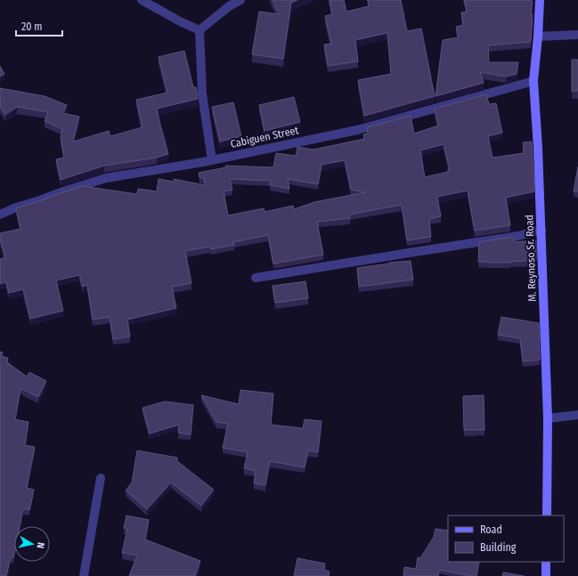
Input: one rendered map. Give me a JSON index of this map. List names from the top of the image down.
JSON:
{
  "streets": {
    "street": ["Cabiguen Street", "M. Reynoso Sr. Road"]
  },
  "crossings": [
    ["Cabiguen Street", "M. Reynoso Sr. Road"]
  ],
  "legend": ["Road", "Building"],
  "scale_bar": "20 m",
  "north": "right"
}
